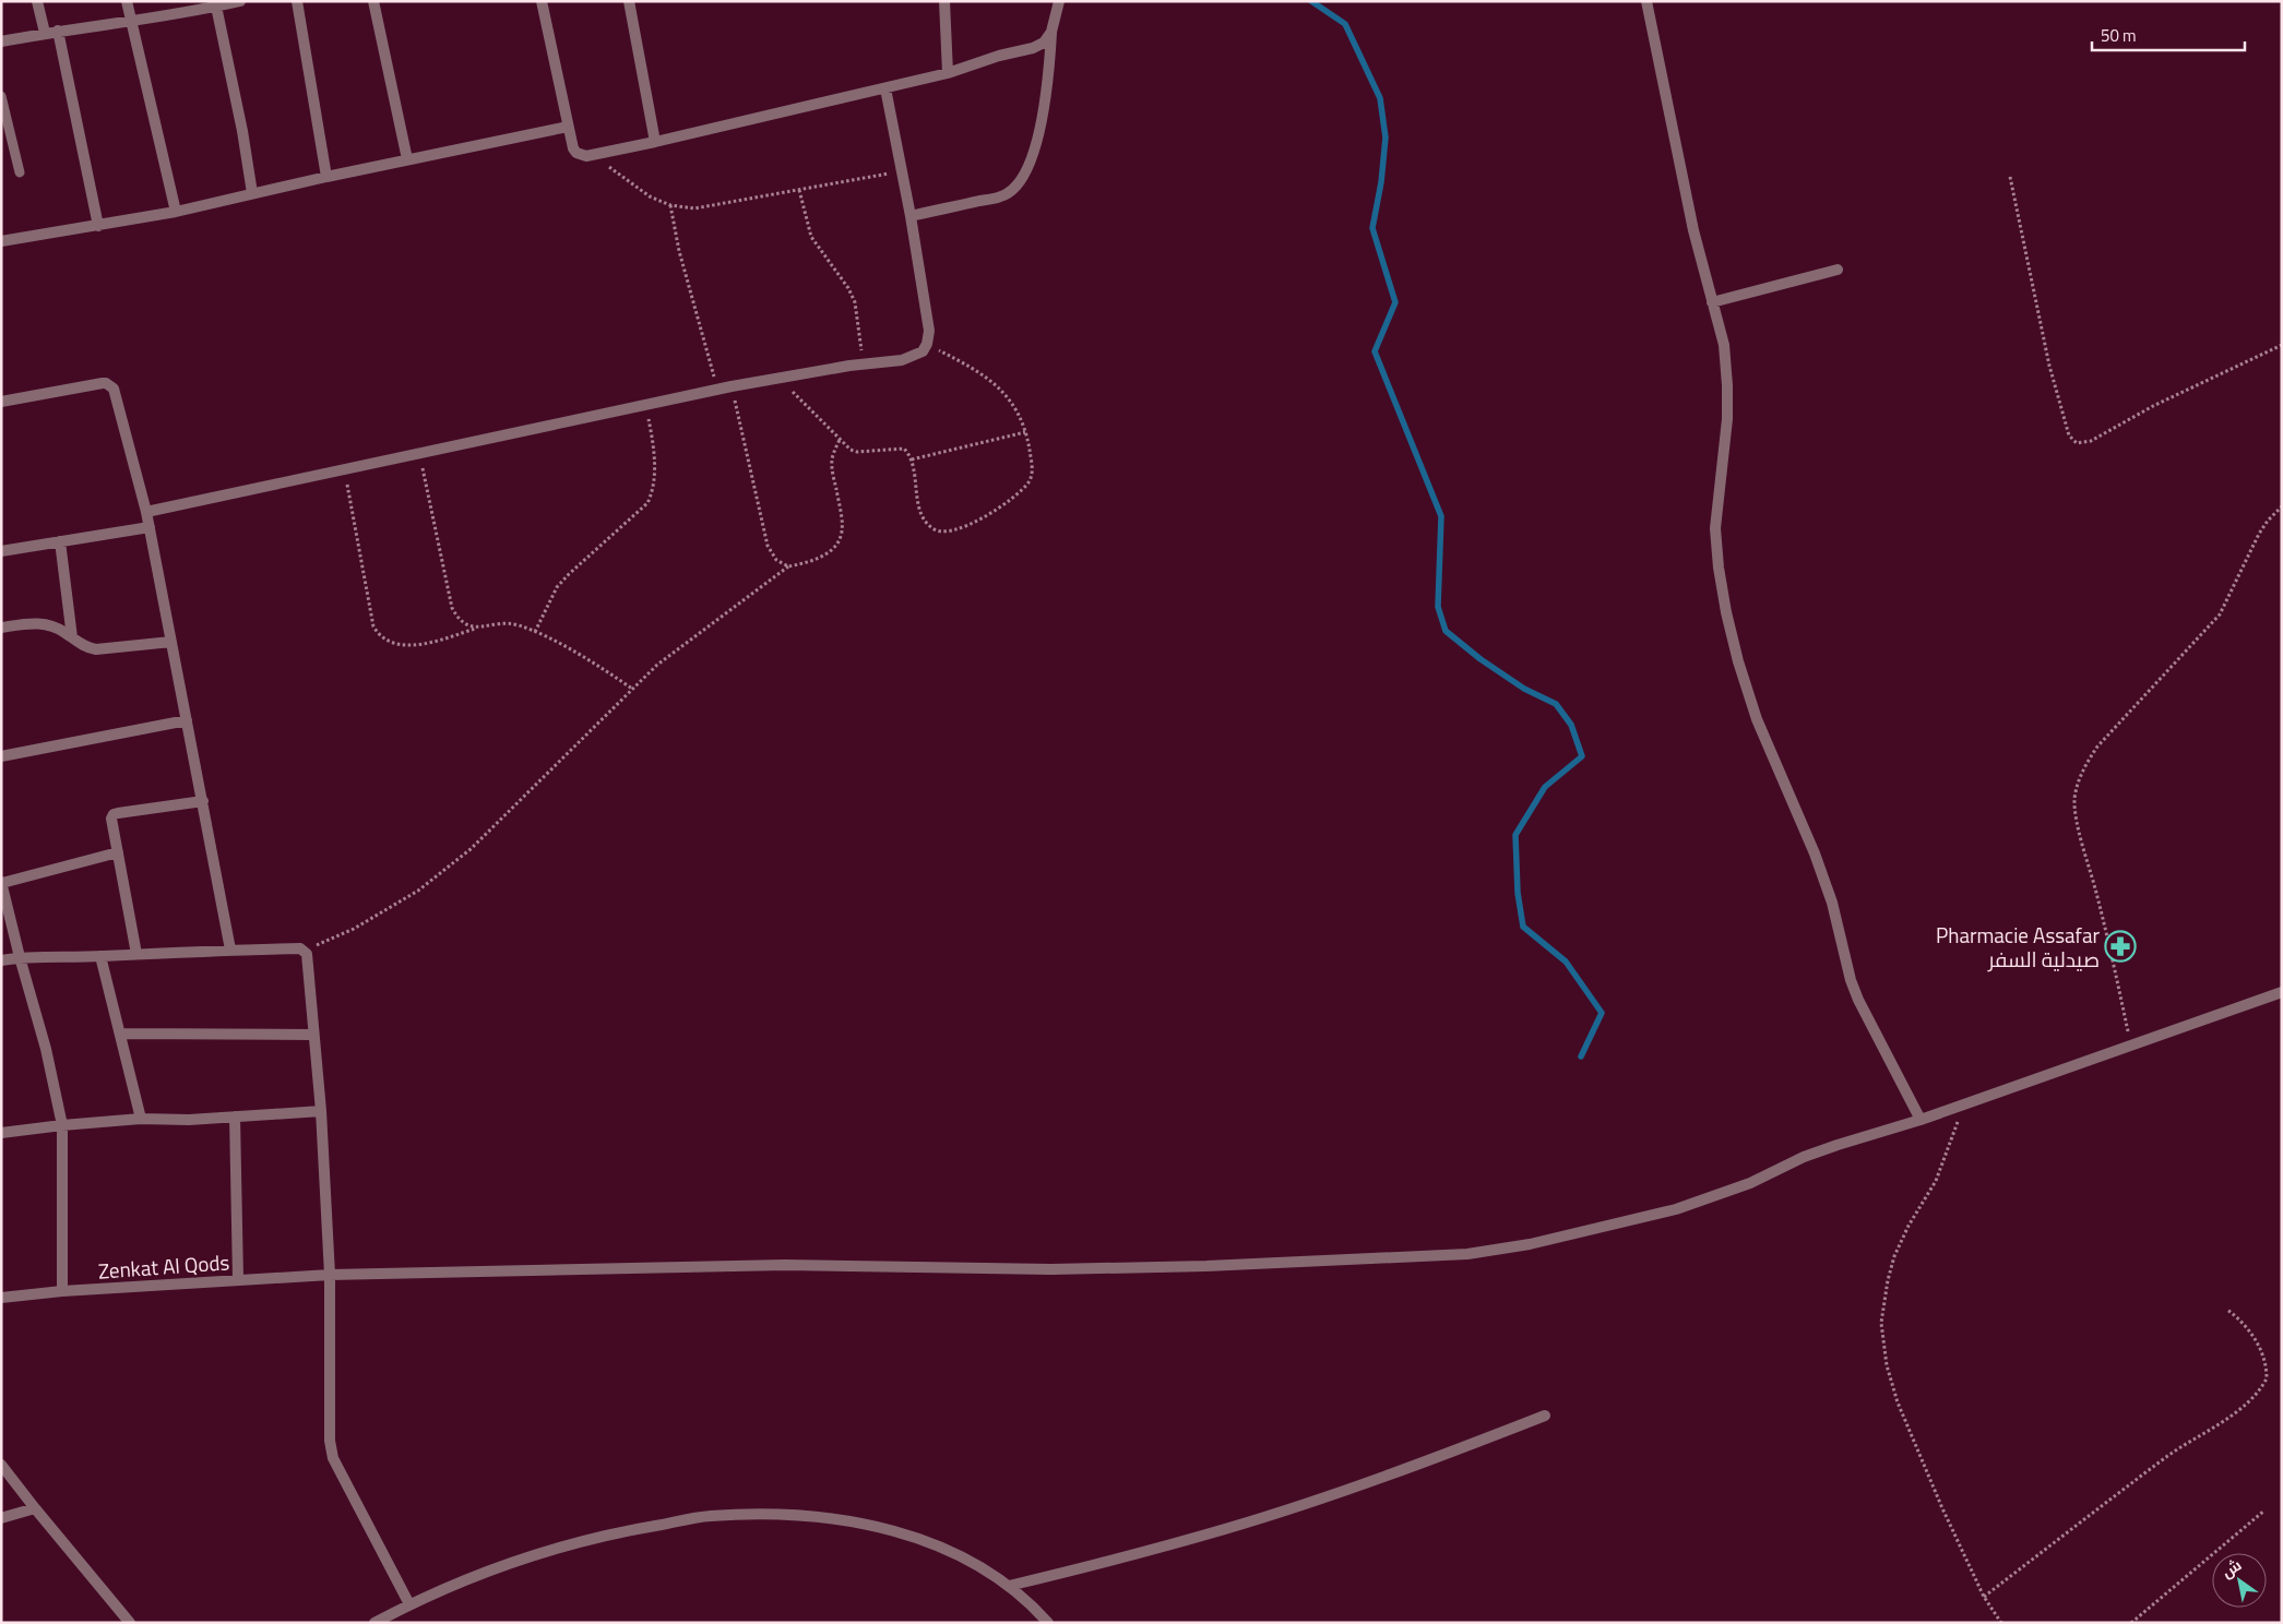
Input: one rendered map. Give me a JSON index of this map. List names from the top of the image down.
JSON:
{
  "streets": {
    "street": ["Zenkat Al Qods"]
  },
  "places": {
    "pharmacy": ["Pharmacie Assafar صيدلية السفر"]
  },
  "scale_bar": "50 m",
  "north": "top left"
}
